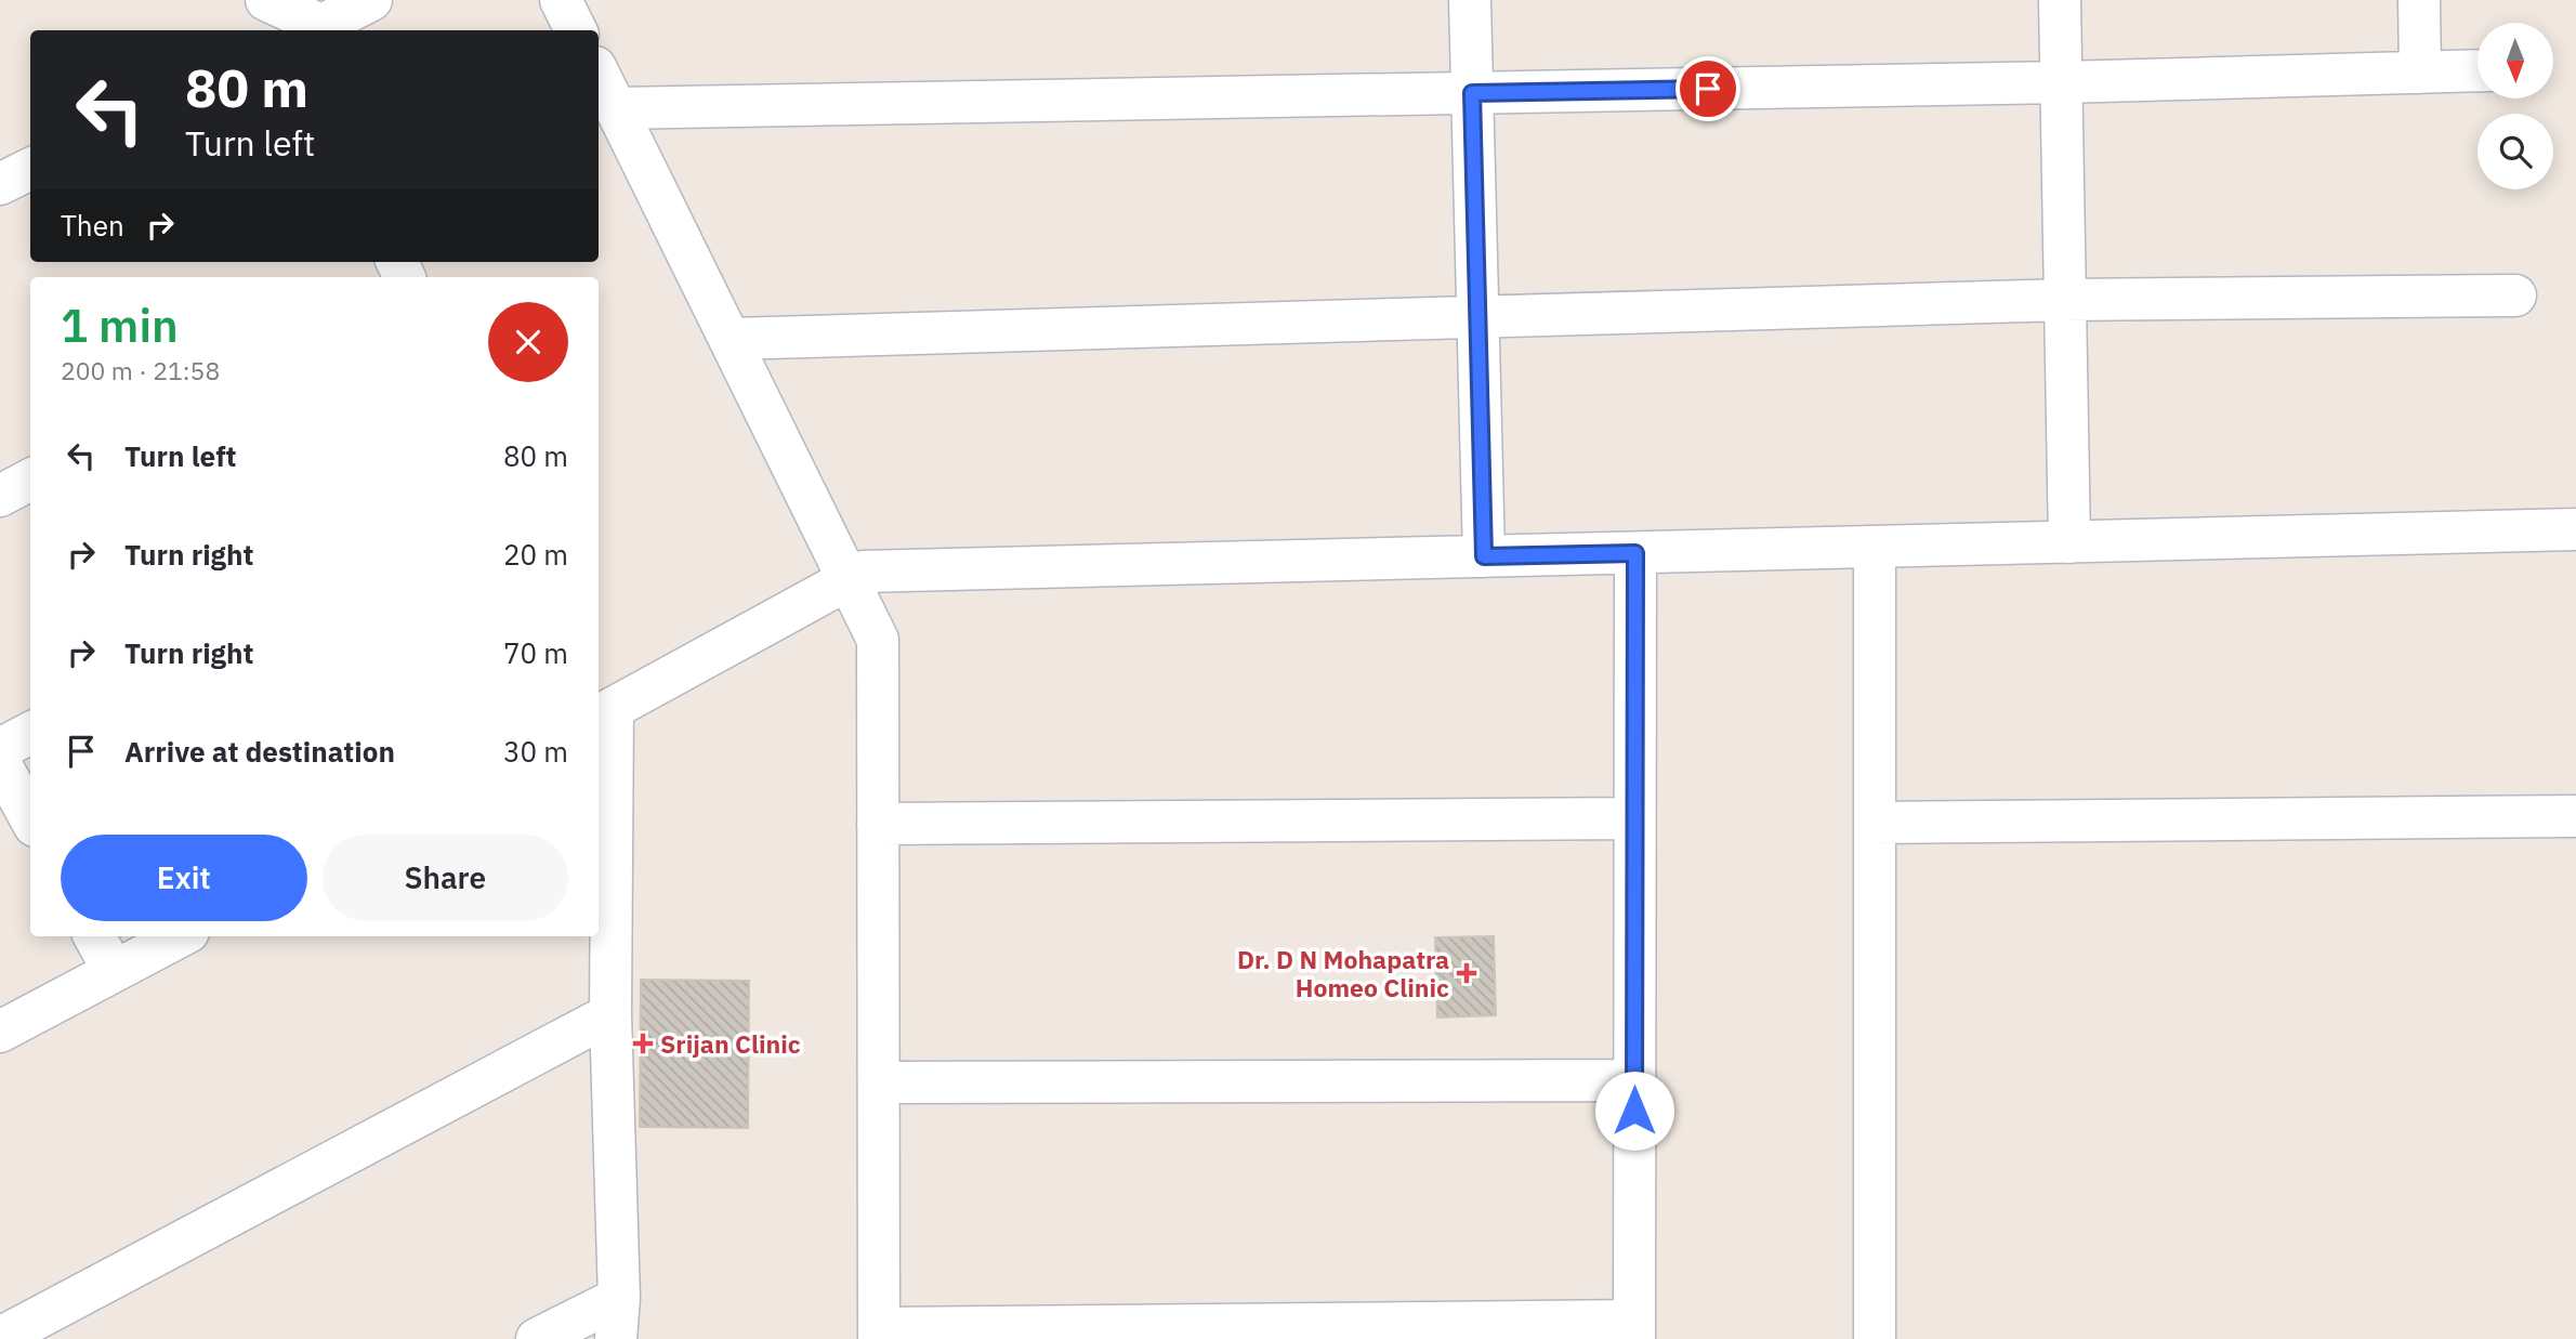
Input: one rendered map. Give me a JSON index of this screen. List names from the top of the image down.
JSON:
{
  "places": {
    "health": ["Dr. D N Mohapatra Homeo Clinic", "Srijan Clinic"]
  },
  "north": "bottom",
  "page": {
    "turn": ["80 m", "Turn left"],
    "then": "Then",
    "heading": ["1 min", "200 m · 21:58"],
    "list": [
      {
        "name": "Turn left",
        "value": "80 m"
      },
      {
        "name": "Turn right",
        "value": "20 m"
      },
      {
        "name": "Turn right",
        "value": "70 m"
      },
      {
        "name": "Arrive at destination",
        "value": "30 m"
      }
    ],
    "buttons": ["Exit", "Share"]
  }
}
